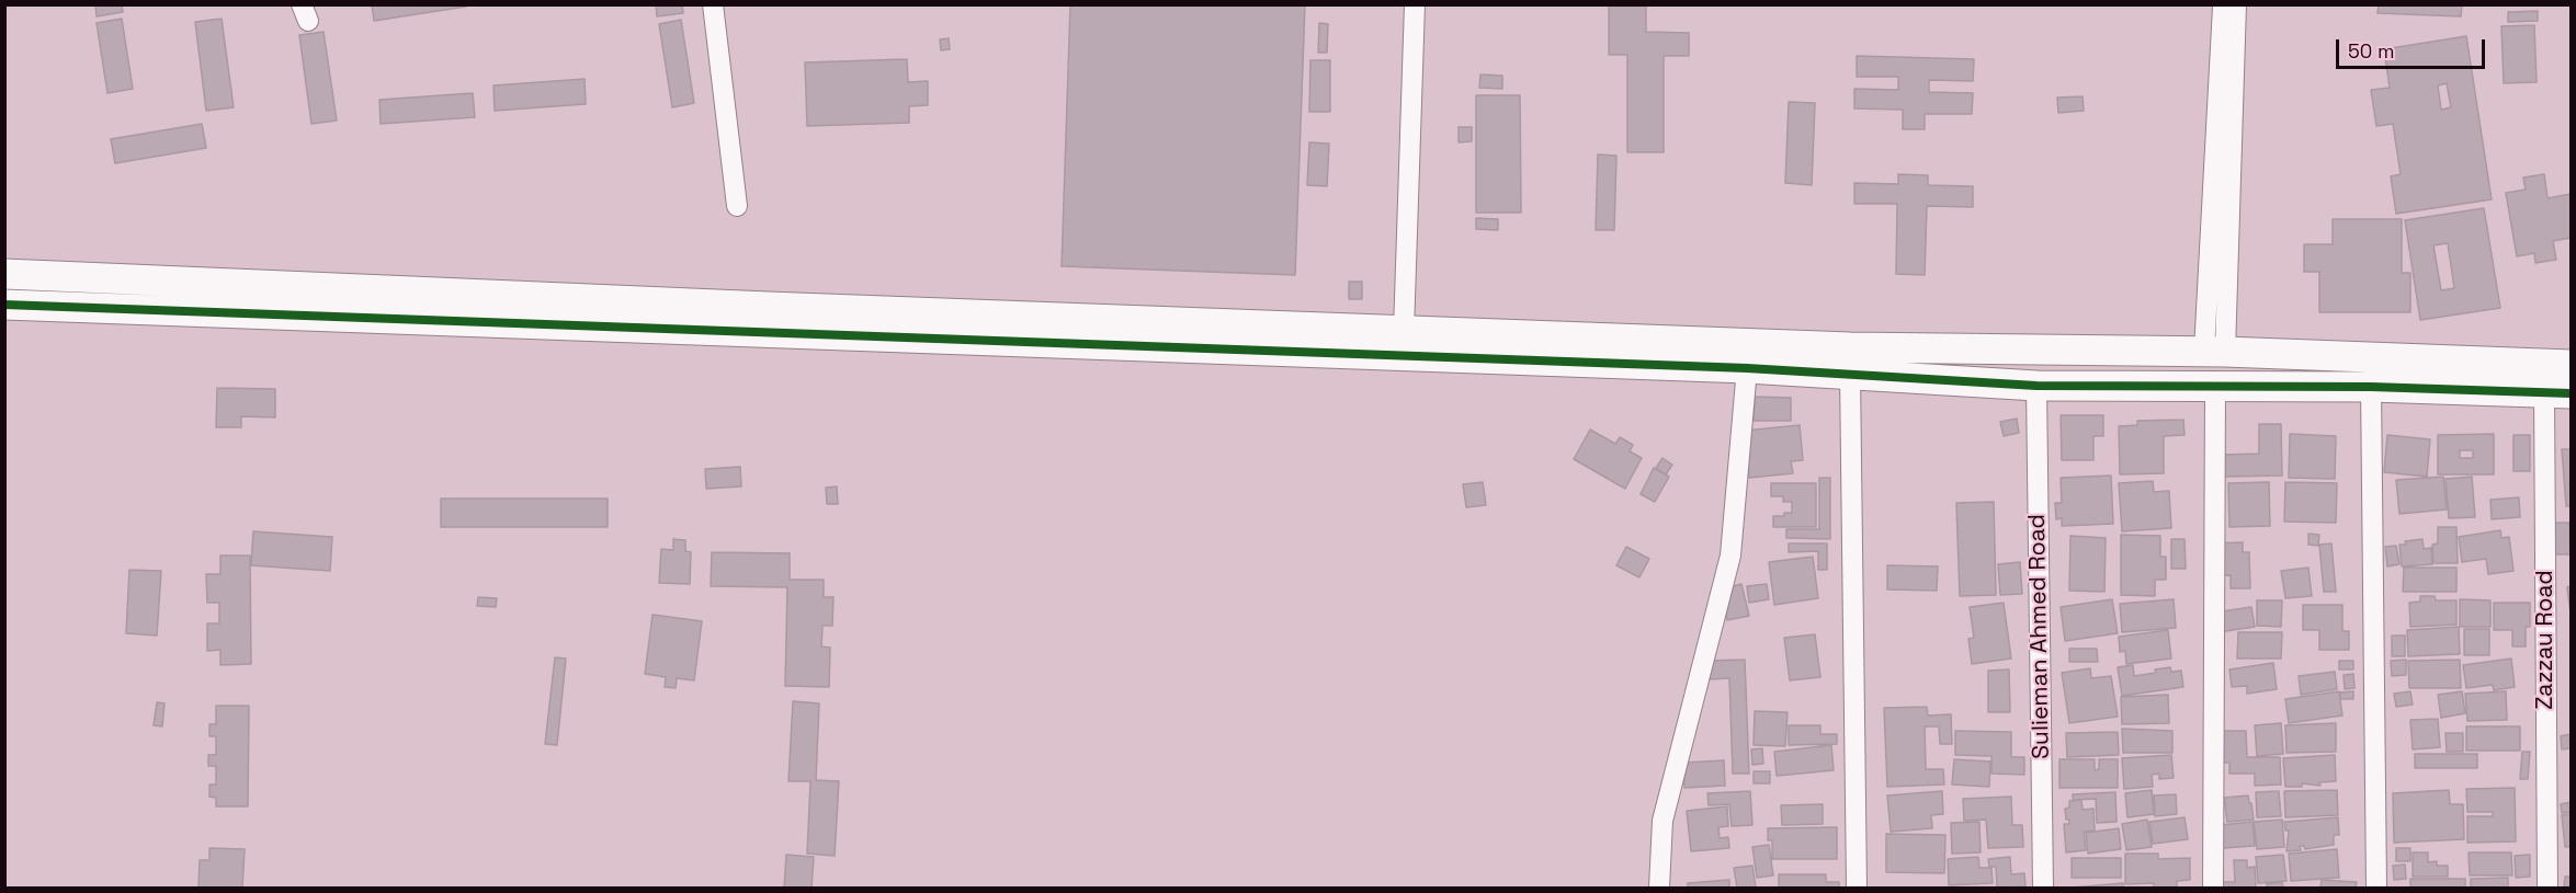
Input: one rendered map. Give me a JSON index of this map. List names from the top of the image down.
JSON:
{
  "streets": {
    "street": ["Sulieman Ahmed Road", "Zazzau Road"]
  },
  "scale_bar": "50 m"
}
